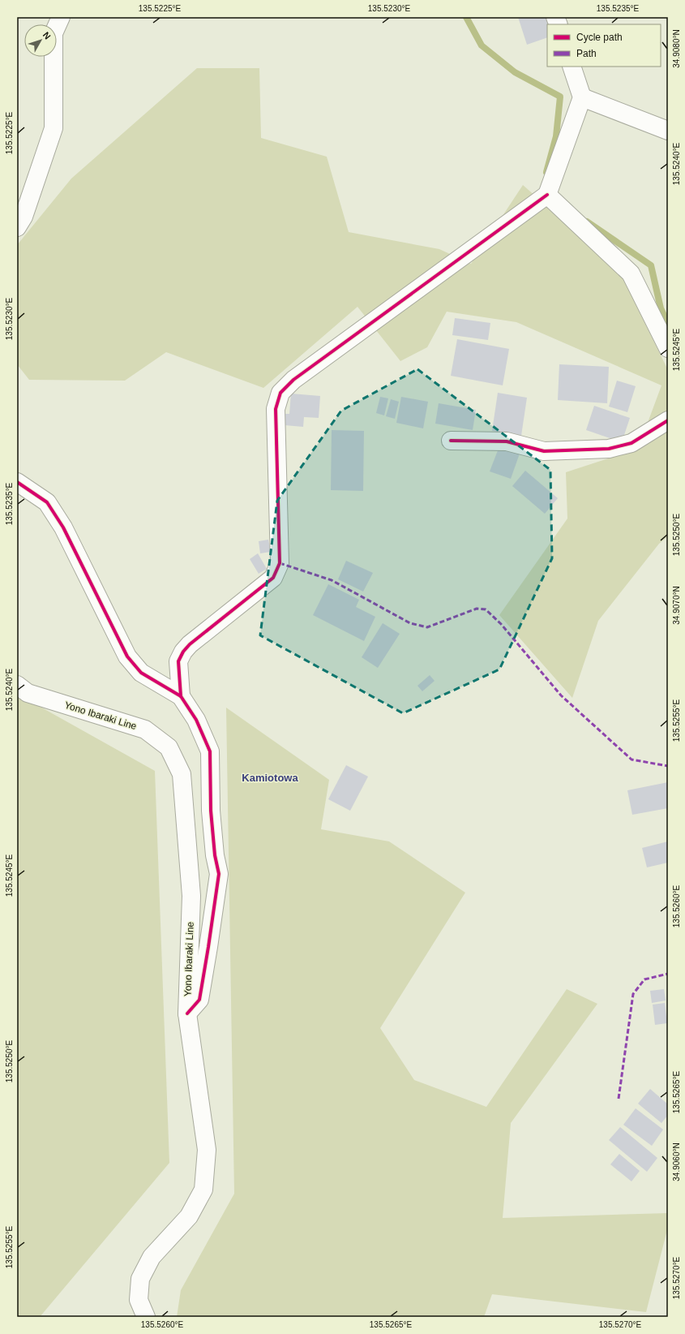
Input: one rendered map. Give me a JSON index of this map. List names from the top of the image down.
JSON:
{
  "streets": {
    "street": ["Yono Ibaraki Line"]
  },
  "districts": ["Kamiotowa"],
  "legend": ["Cycle path", "Path"],
  "north": "top right",
  "coordinates": [
    "135.5225°E",
    "135.5230°E",
    "135.5235°E",
    "34.9080°N",
    "135.5240°E",
    "135.5245°E",
    "135.5250°E",
    "34.9070°N",
    "135.5255°E",
    "135.5260°E",
    "135.5265°E",
    "34.9060°N",
    "135.5270°E"
  ]
}
